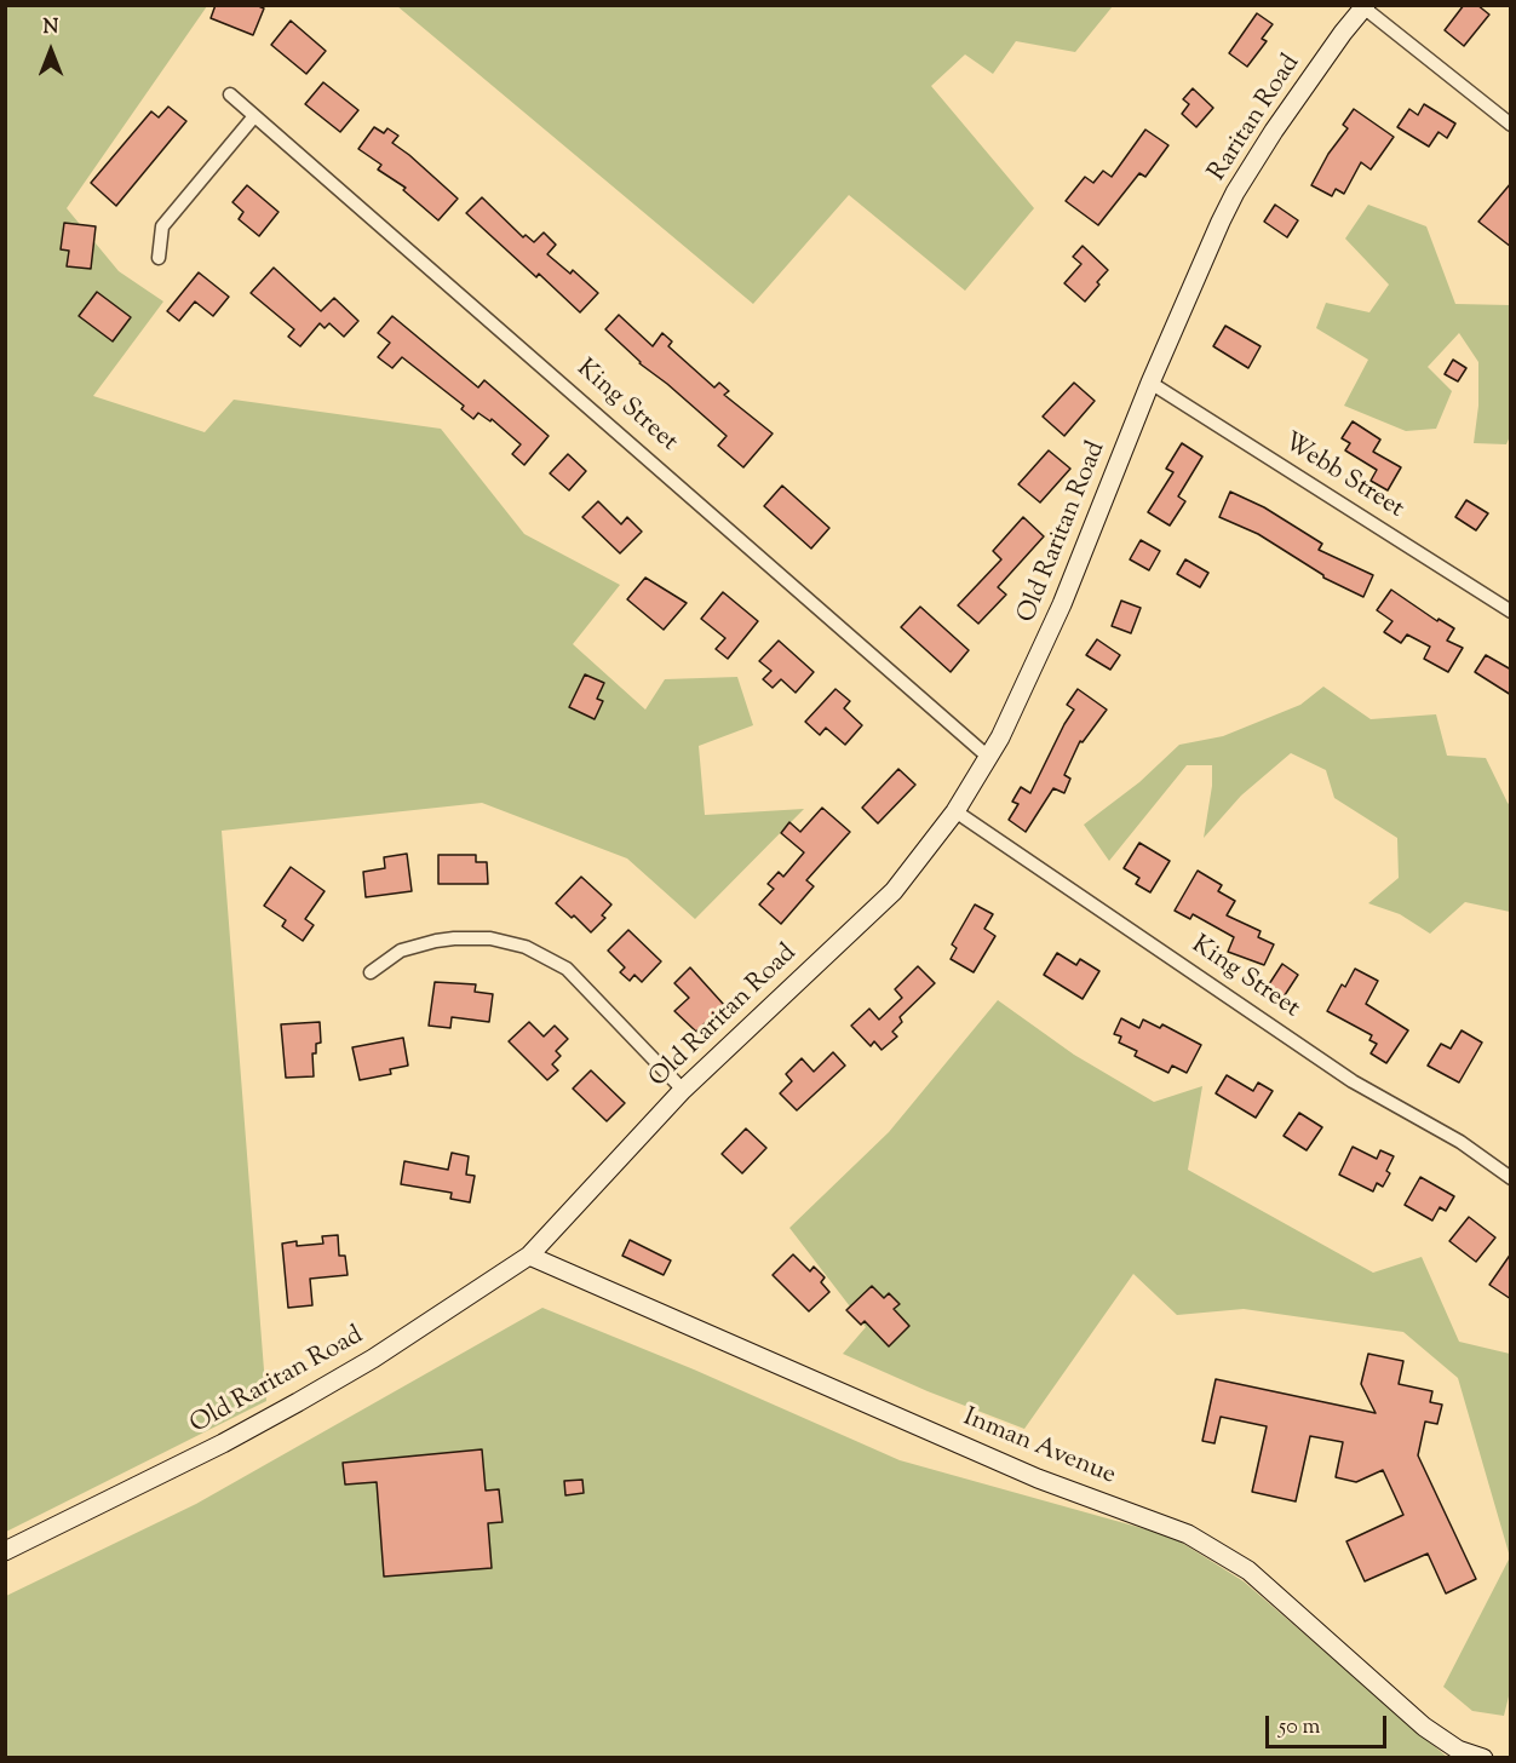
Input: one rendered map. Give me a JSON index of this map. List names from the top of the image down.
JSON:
{
  "streets": {
    "main road": ["Raritan Road", "Old Raritan Road", "Inman Avenue"],
    "street": ["King Street", "Webb Street"]
  },
  "crossings": [
    ["Raritan Road", "Old Raritan Road"],
    ["King Street", "Old Raritan Road"],
    ["Webb Street", "Old Raritan Road"],
    ["Old Raritan Road", "Inman Avenue"]
  ],
  "scale_bar": "50 m",
  "north": "top"
}
